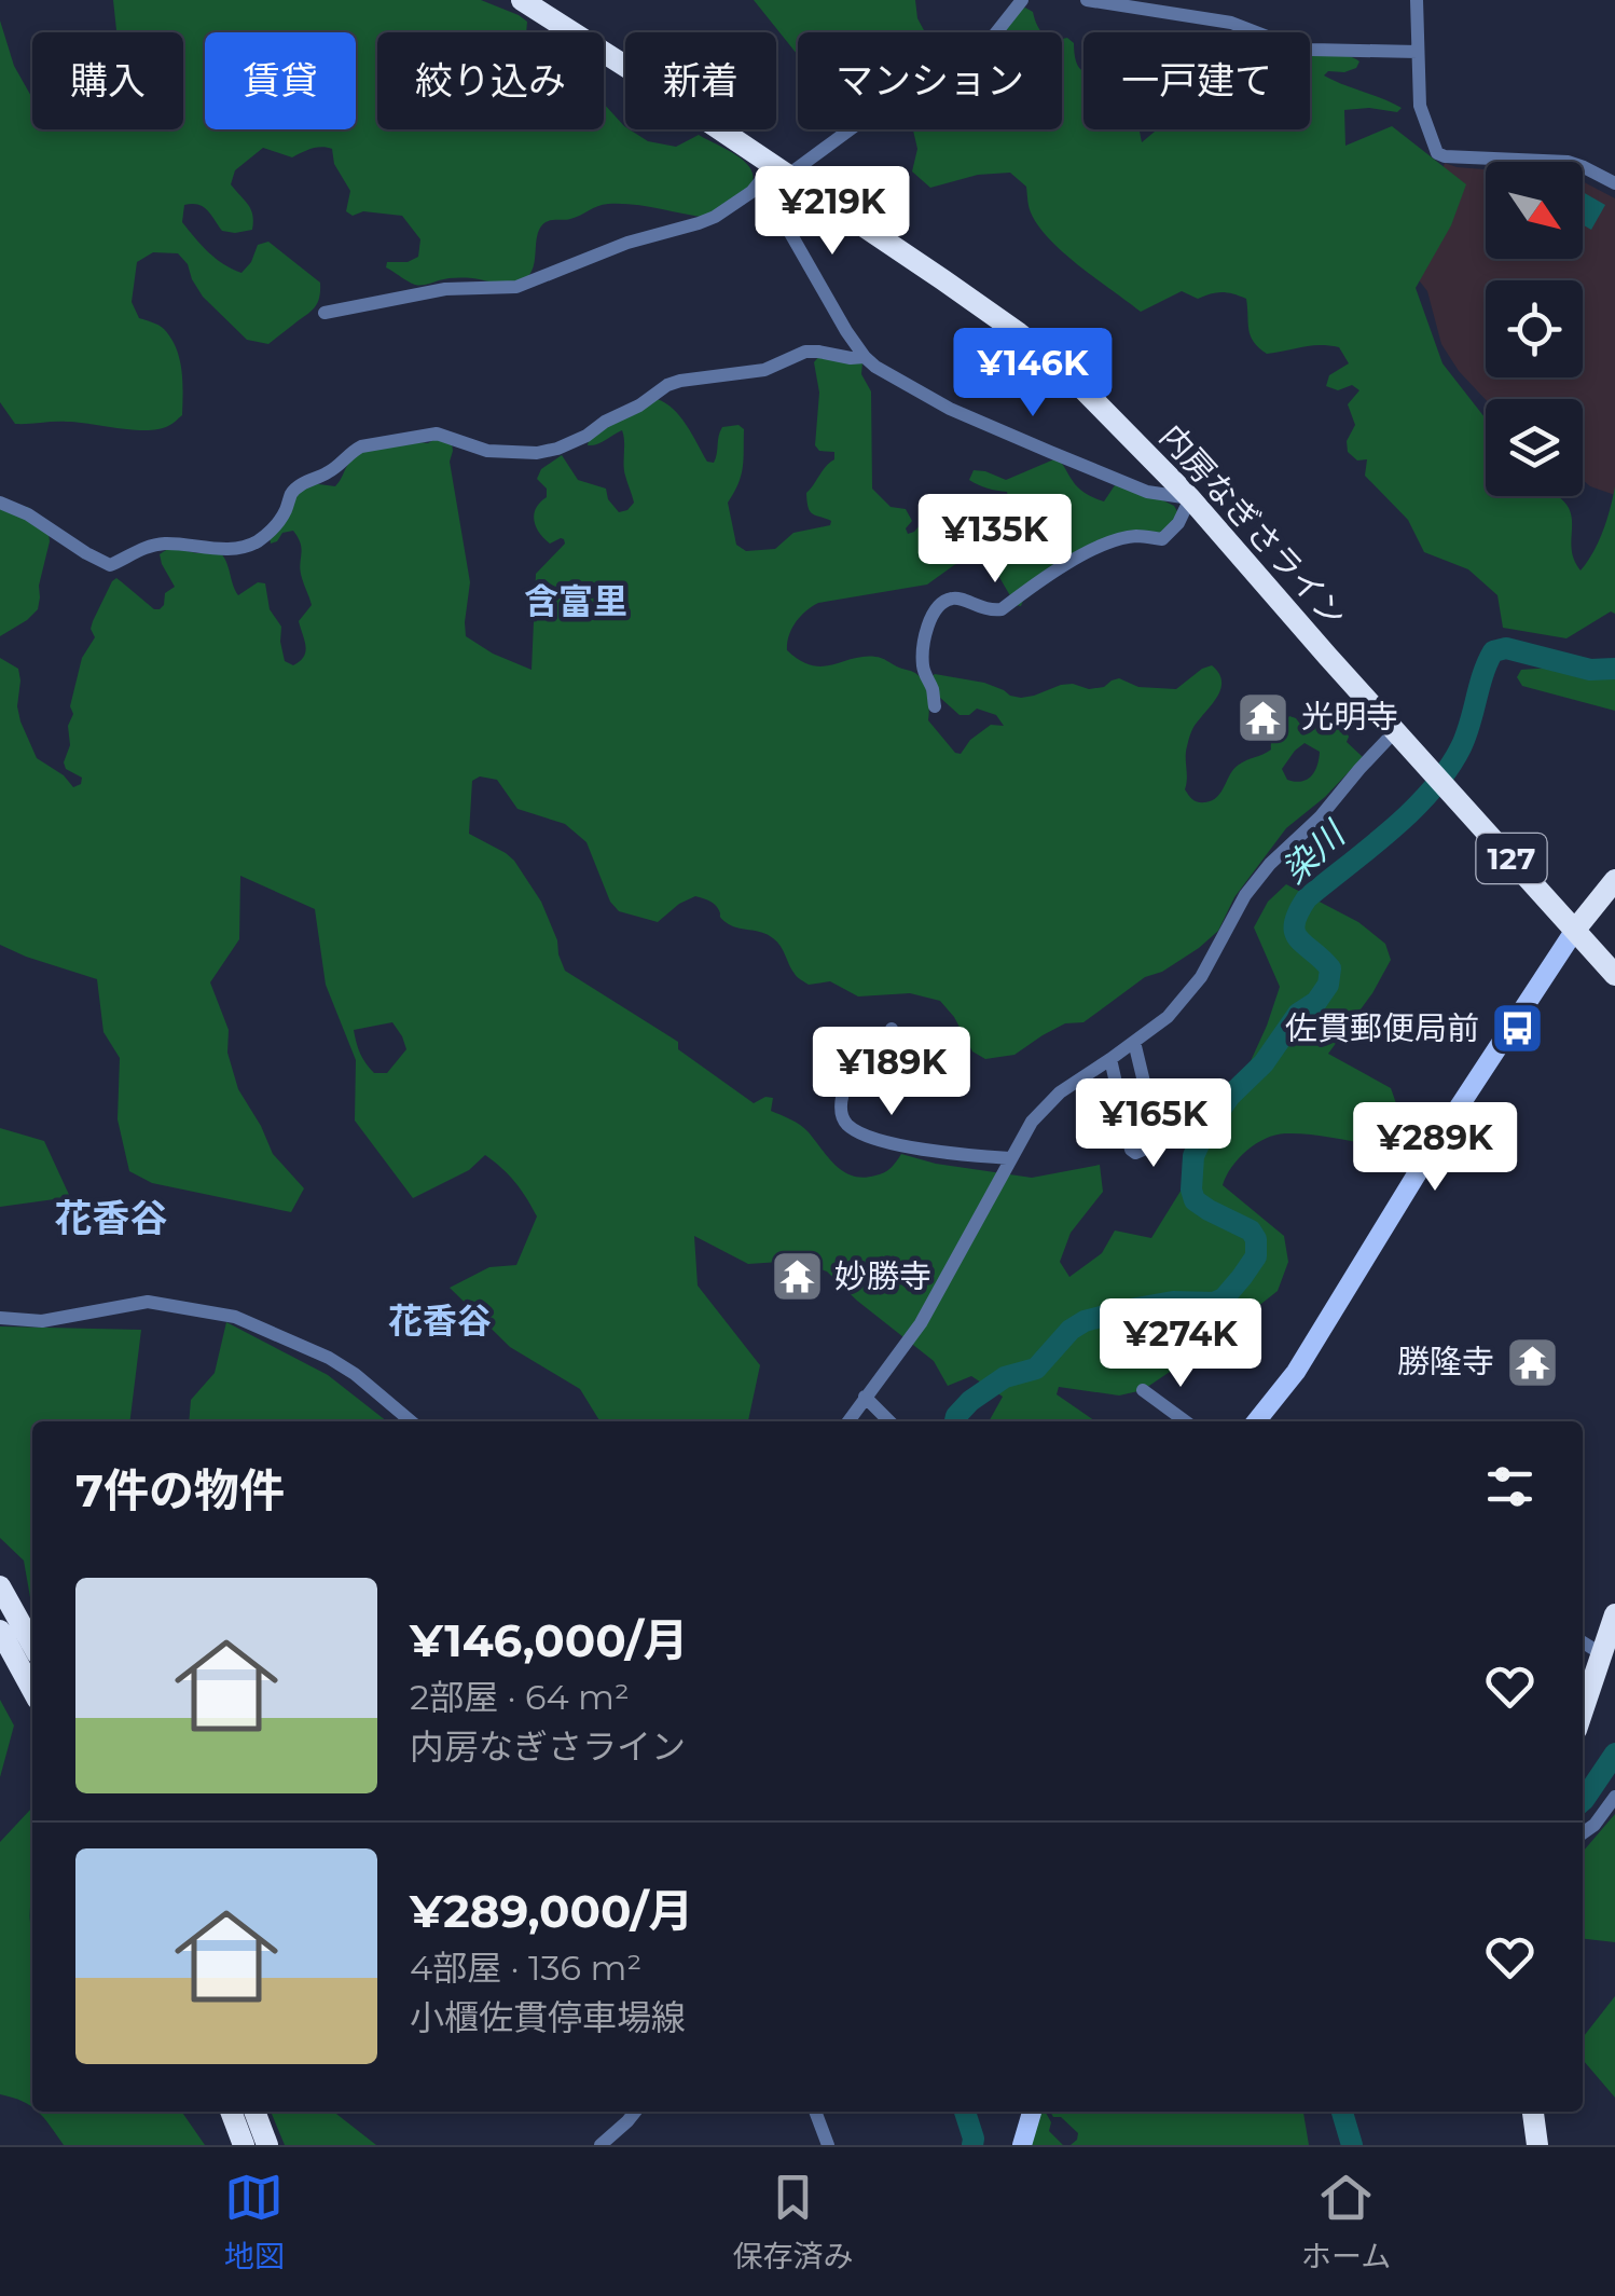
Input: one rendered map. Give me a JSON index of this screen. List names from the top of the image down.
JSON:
{
  "streets": {
    "highway": ["内房なぎさライン", "127"]
  },
  "districts": ["含富里", "花香谷", "花香谷"],
  "water": ["染川"],
  "places": {
    "temple": ["光明寺", "妙勝寺", "勝隆寺"],
    "bus stop": ["佐貫郵便局前"]
  },
  "north": "bottom right",
  "page": {
    "chip": [
      "購入",
      "賃貸",
      "絞り込み",
      "新着",
      "マンション",
      "一戸建て"
    ],
    "price": [
      "¥219K",
      "¥146K",
      "¥135K",
      "¥189K",
      "¥165K",
      "¥289K",
      "¥274K"
    ],
    "heading": "7件の物件",
    "list": [
      {
        "name": "¥146,000/月",
        "note": "2部屋 · 64 m² · 内房なぎさライン"
      },
      {
        "name": "¥289,000/月",
        "note": "4部屋 · 136 m² · 小櫃佐貫停車場線"
      }
    ],
    "tabs": ["地図", "保存済み", "ホーム"]
  }
}
